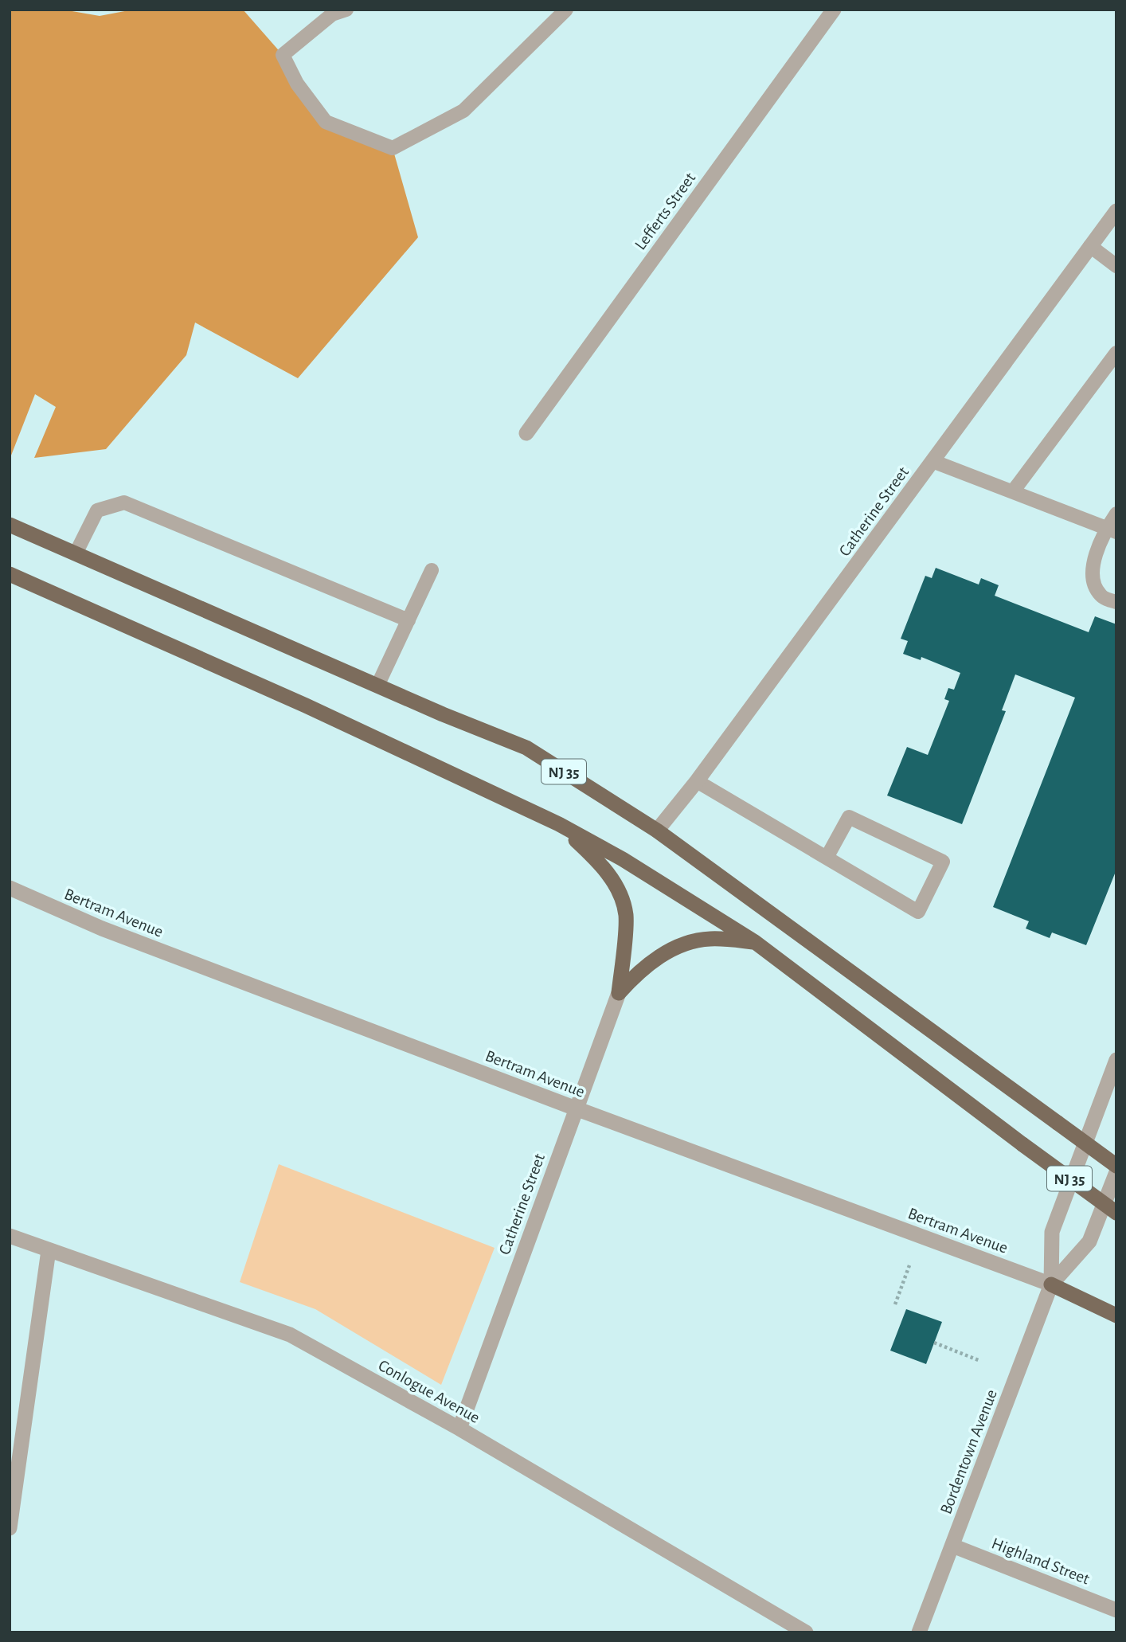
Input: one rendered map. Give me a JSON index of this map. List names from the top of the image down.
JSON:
{
  "streets": {
    "highway": ["NJ 35"],
    "street": [
      "Lefferts Street",
      "Catherine Street",
      "Bertram Avenue",
      "Conlogue Avenue",
      "Bordentown Avenue",
      "Highland Street"
    ]
  },
  "crossings": [
    ["Catherine Street", "NJ 35"],
    ["Catherine Street", "Bertram Avenue"],
    ["Catherine Street", "Conlogue Avenue"],
    ["Bertram Avenue", "Bordentown Avenue"],
    ["Bordentown Avenue", "Highland Street"]
  ]
}
